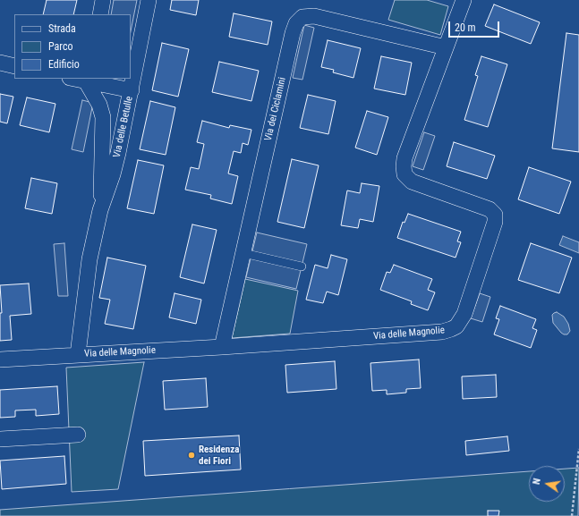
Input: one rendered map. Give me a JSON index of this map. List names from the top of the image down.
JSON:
{
  "streets": {
    "street": ["Via dei Ciclamini", "Via delle Betulle", "Via delle Magnolie"]
  },
  "crossings": [
    ["Via dei Ciclamini", "Via delle Magnolie"],
    ["Via delle Betulle", "Via delle Magnolie"]
  ],
  "places": ["Residenza dei Fiori"],
  "legend": ["Strada", "Parco", "Edificio"],
  "scale_bar": "20 m",
  "north": "left"
}
